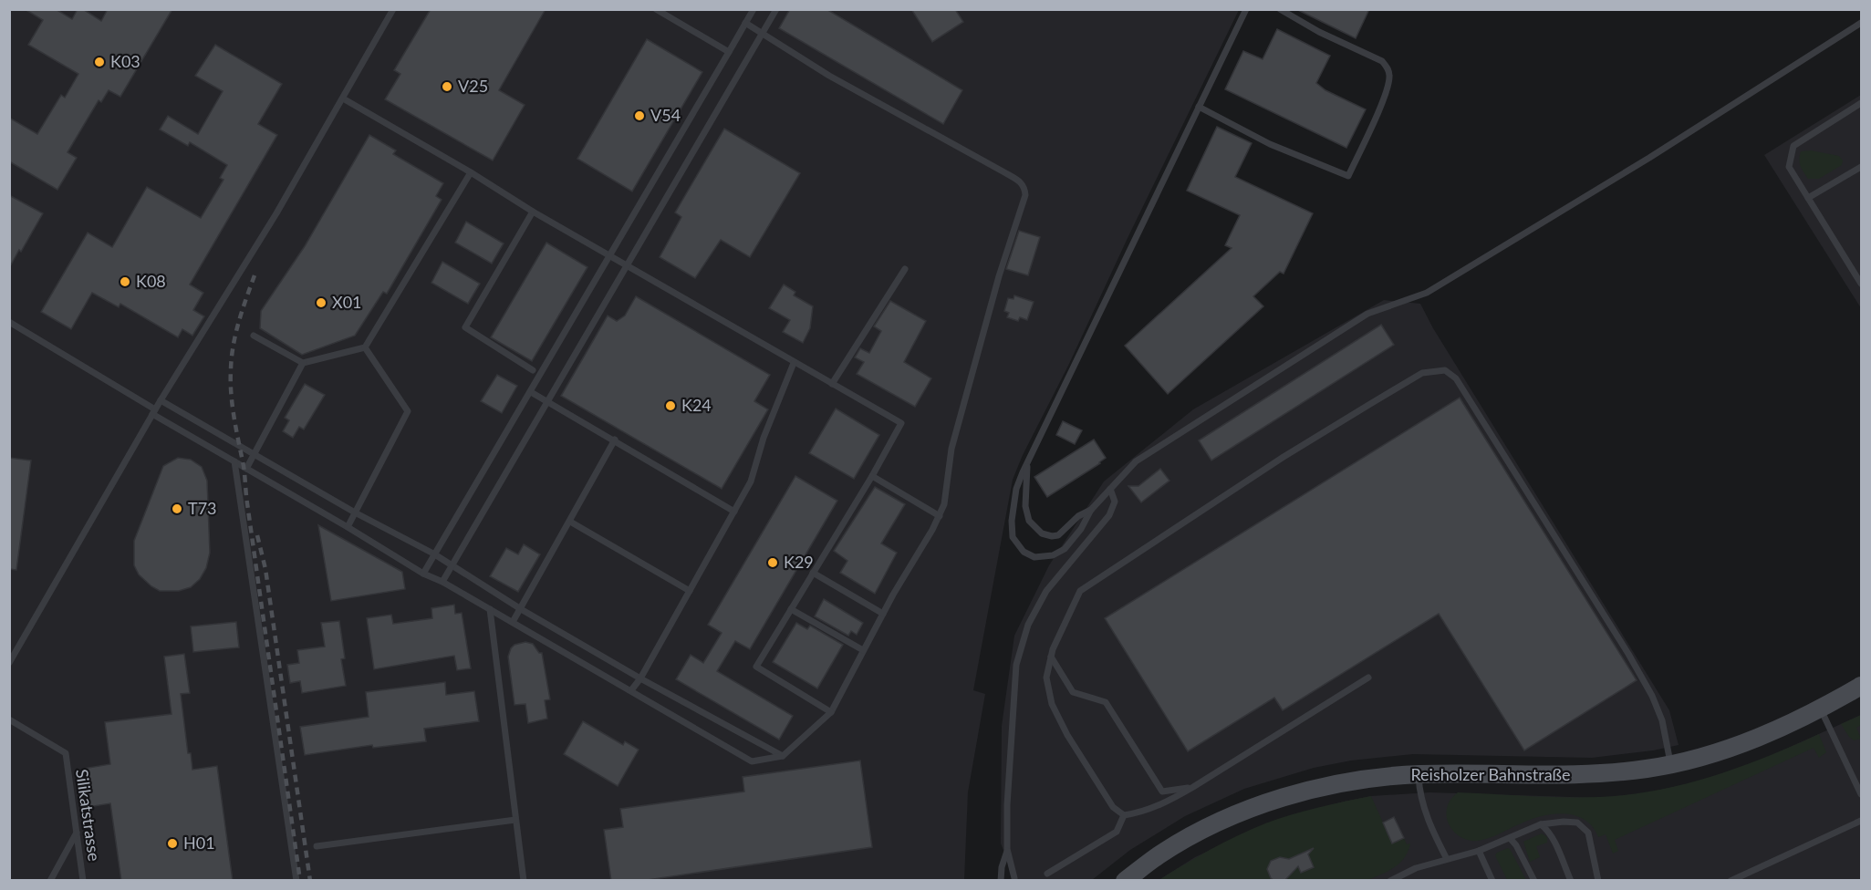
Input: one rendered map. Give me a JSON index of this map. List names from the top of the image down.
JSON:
{
  "streets": {
    "main road": ["Reisholzer Bahnstraße"],
    "lane": ["Silikatstrasse"]
  },
  "places": [
    "K03",
    "V25",
    "V54",
    "K08",
    "X01",
    "K24",
    "T73",
    "K29",
    "H01"
  ]
}
